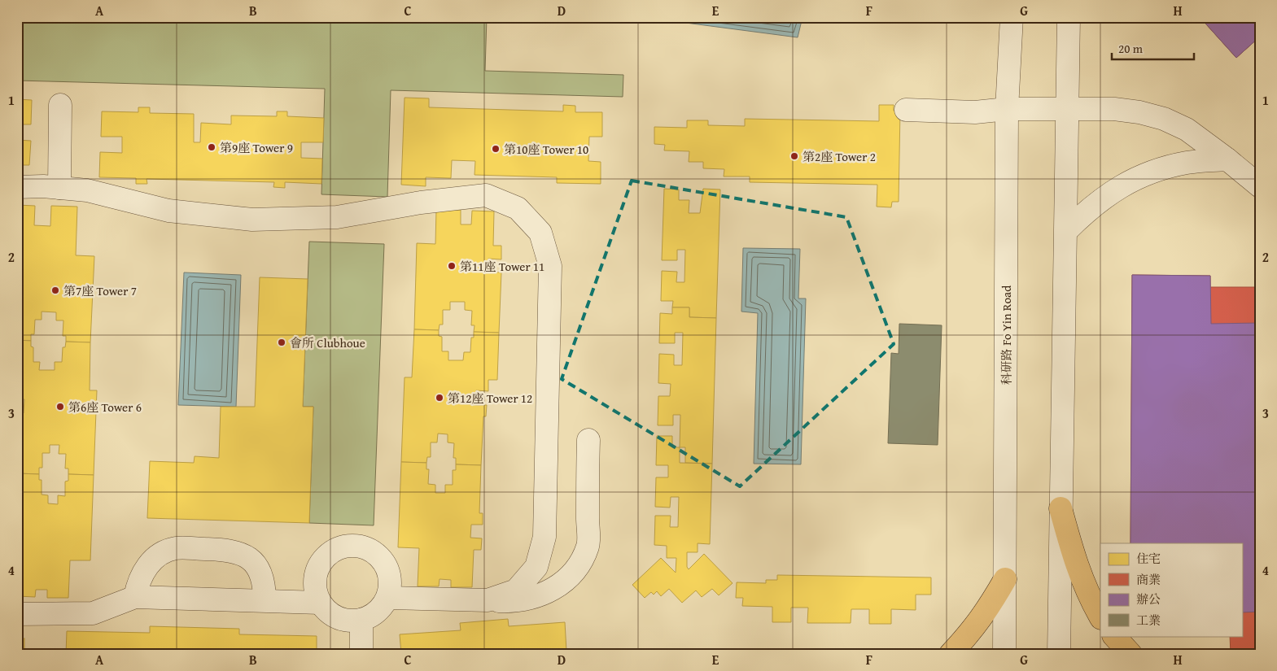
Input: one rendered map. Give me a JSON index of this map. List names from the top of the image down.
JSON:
{
  "streets": {
    "street": ["科研路 Fo Yin Road"]
  },
  "places": [
    "第9座 Tower 9",
    "第10座 Tower 10",
    "第2座 Tower 2",
    "第11座 Tower 11",
    "第7座 Tower 7",
    "會所 Clubhoue",
    "第12座 Tower 12",
    "第6座 Tower 6"
  ],
  "legend": [
    "住宅",
    "商業",
    "辦公",
    "工業"
  ],
  "scale_bar": "20 m",
  "grid": {
    "columns": [
      "A",
      "B",
      "C",
      "D",
      "E",
      "F",
      "G",
      "H"
    ],
    "rows": [
      "1",
      "2",
      "3",
      "4"
    ]
  }
}
